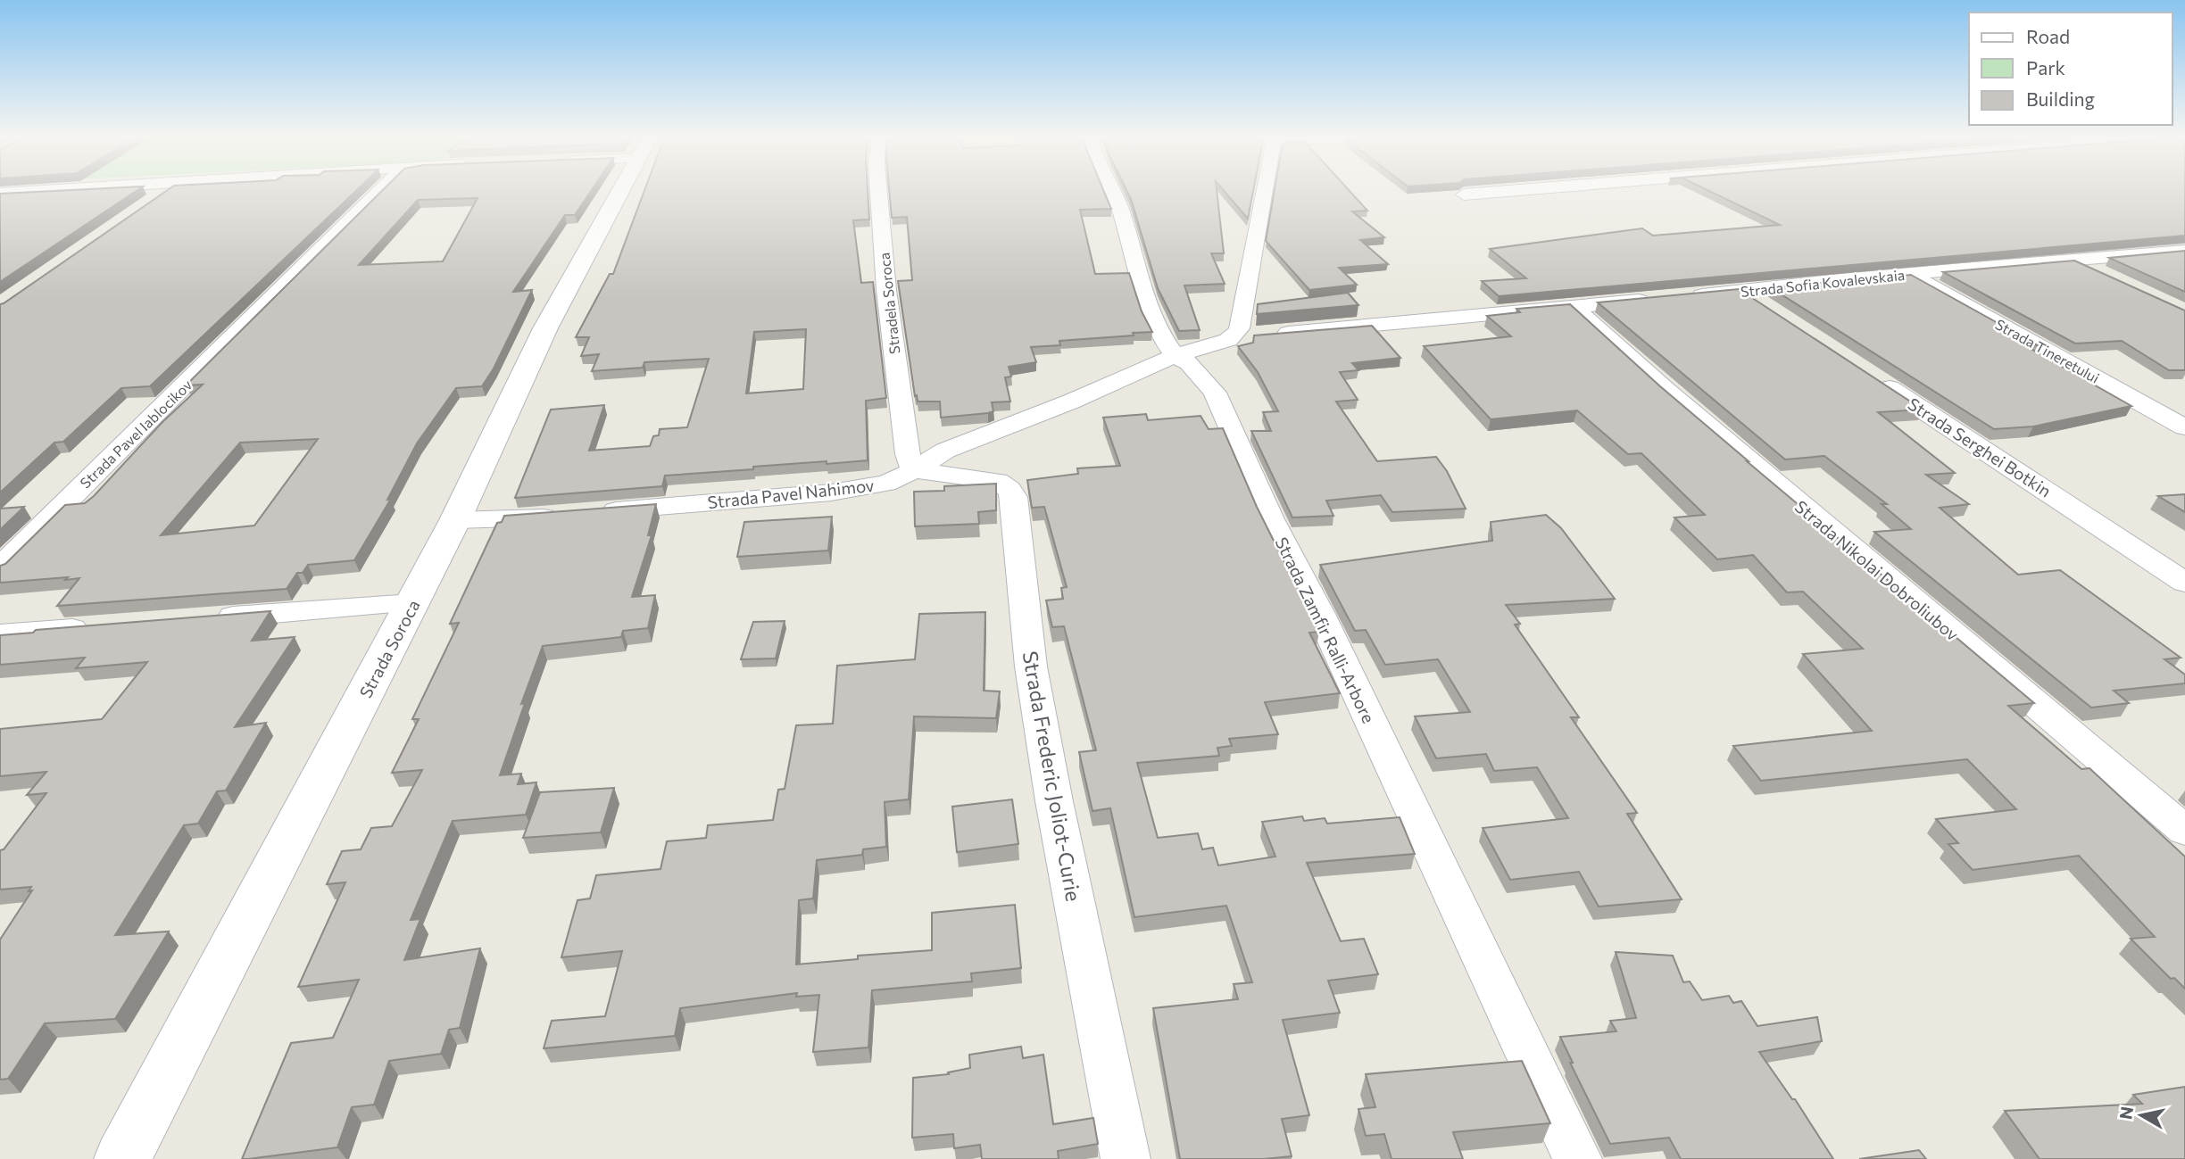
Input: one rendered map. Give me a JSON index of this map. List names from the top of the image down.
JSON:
{
  "streets": {
    "street": [
      "Strada Sofia Kovalevskaia",
      "Stradela Sorocа",
      "Strada Tineretului",
      "Strada Pavel Iablocikov",
      "Strada Serghei Botkin",
      "Strada Pavel Nahimov",
      "Strada Nikolai Dobroliubov",
      "Strada Zamfir Ralli-Arbore",
      "Strada Soroca",
      "Strada Frederic Joliot-Curie"
    ]
  },
  "crossings": [
    ["Strada Sofia Kovalevskaia", "Strada Tineretului"],
    ["Stradela Sorocа", "Strada Pavel Nahimov"],
    ["Stradela Sorocа", "Strada Frederic Joliot-Curie"],
    ["Strada Pavel Nahimov", "Strada Zamfir Ralli-Arbore"],
    ["Strada Pavel Nahimov", "Strada Soroca"],
    ["Strada Pavel Nahimov", "Strada Frederic Joliot-Curie"]
  ],
  "legend": ["Road", "Park", "Building"],
  "north": "left"
}
